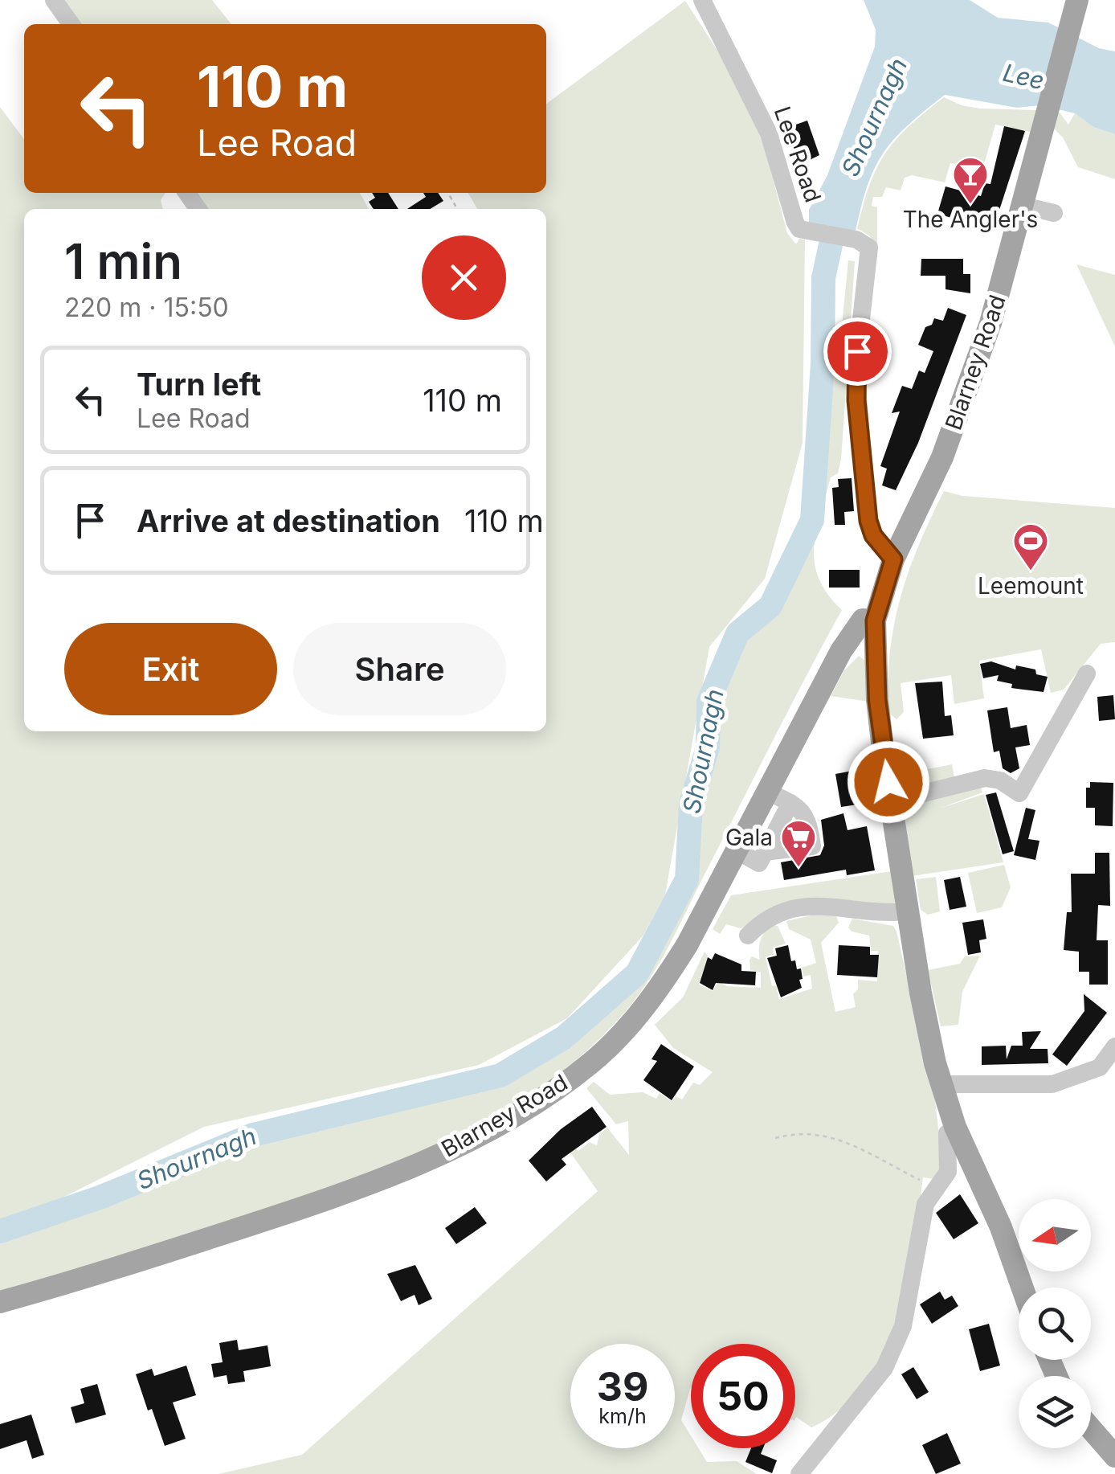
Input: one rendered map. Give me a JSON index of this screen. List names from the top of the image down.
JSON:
{
  "streets": {
    "main road": ["Blarney Road"],
    "street": ["Lee Road"]
  },
  "crossings": [
    ["Lee Road", "Blarney Road"]
  ],
  "water": ["Lee", "Shournagh"],
  "places": {
    "bar": ["The Angler's"],
    "sports": ["Leemount"],
    "supermarket": ["Gala"]
  },
  "north": "left",
  "page": {
    "turn": ["110 m", "Lee Road"],
    "heading": ["1 min", "220 m · 15:50"],
    "list": [
      {
        "name": "Turn left",
        "note": "Lee Road",
        "value": "110 m"
      },
      {
        "name": "Arrive at destination",
        "value": "110 m"
      }
    ],
    "buttons": ["Exit", "Share"],
    "speed": "39 km/h",
    "limit": "50"
  }
}
